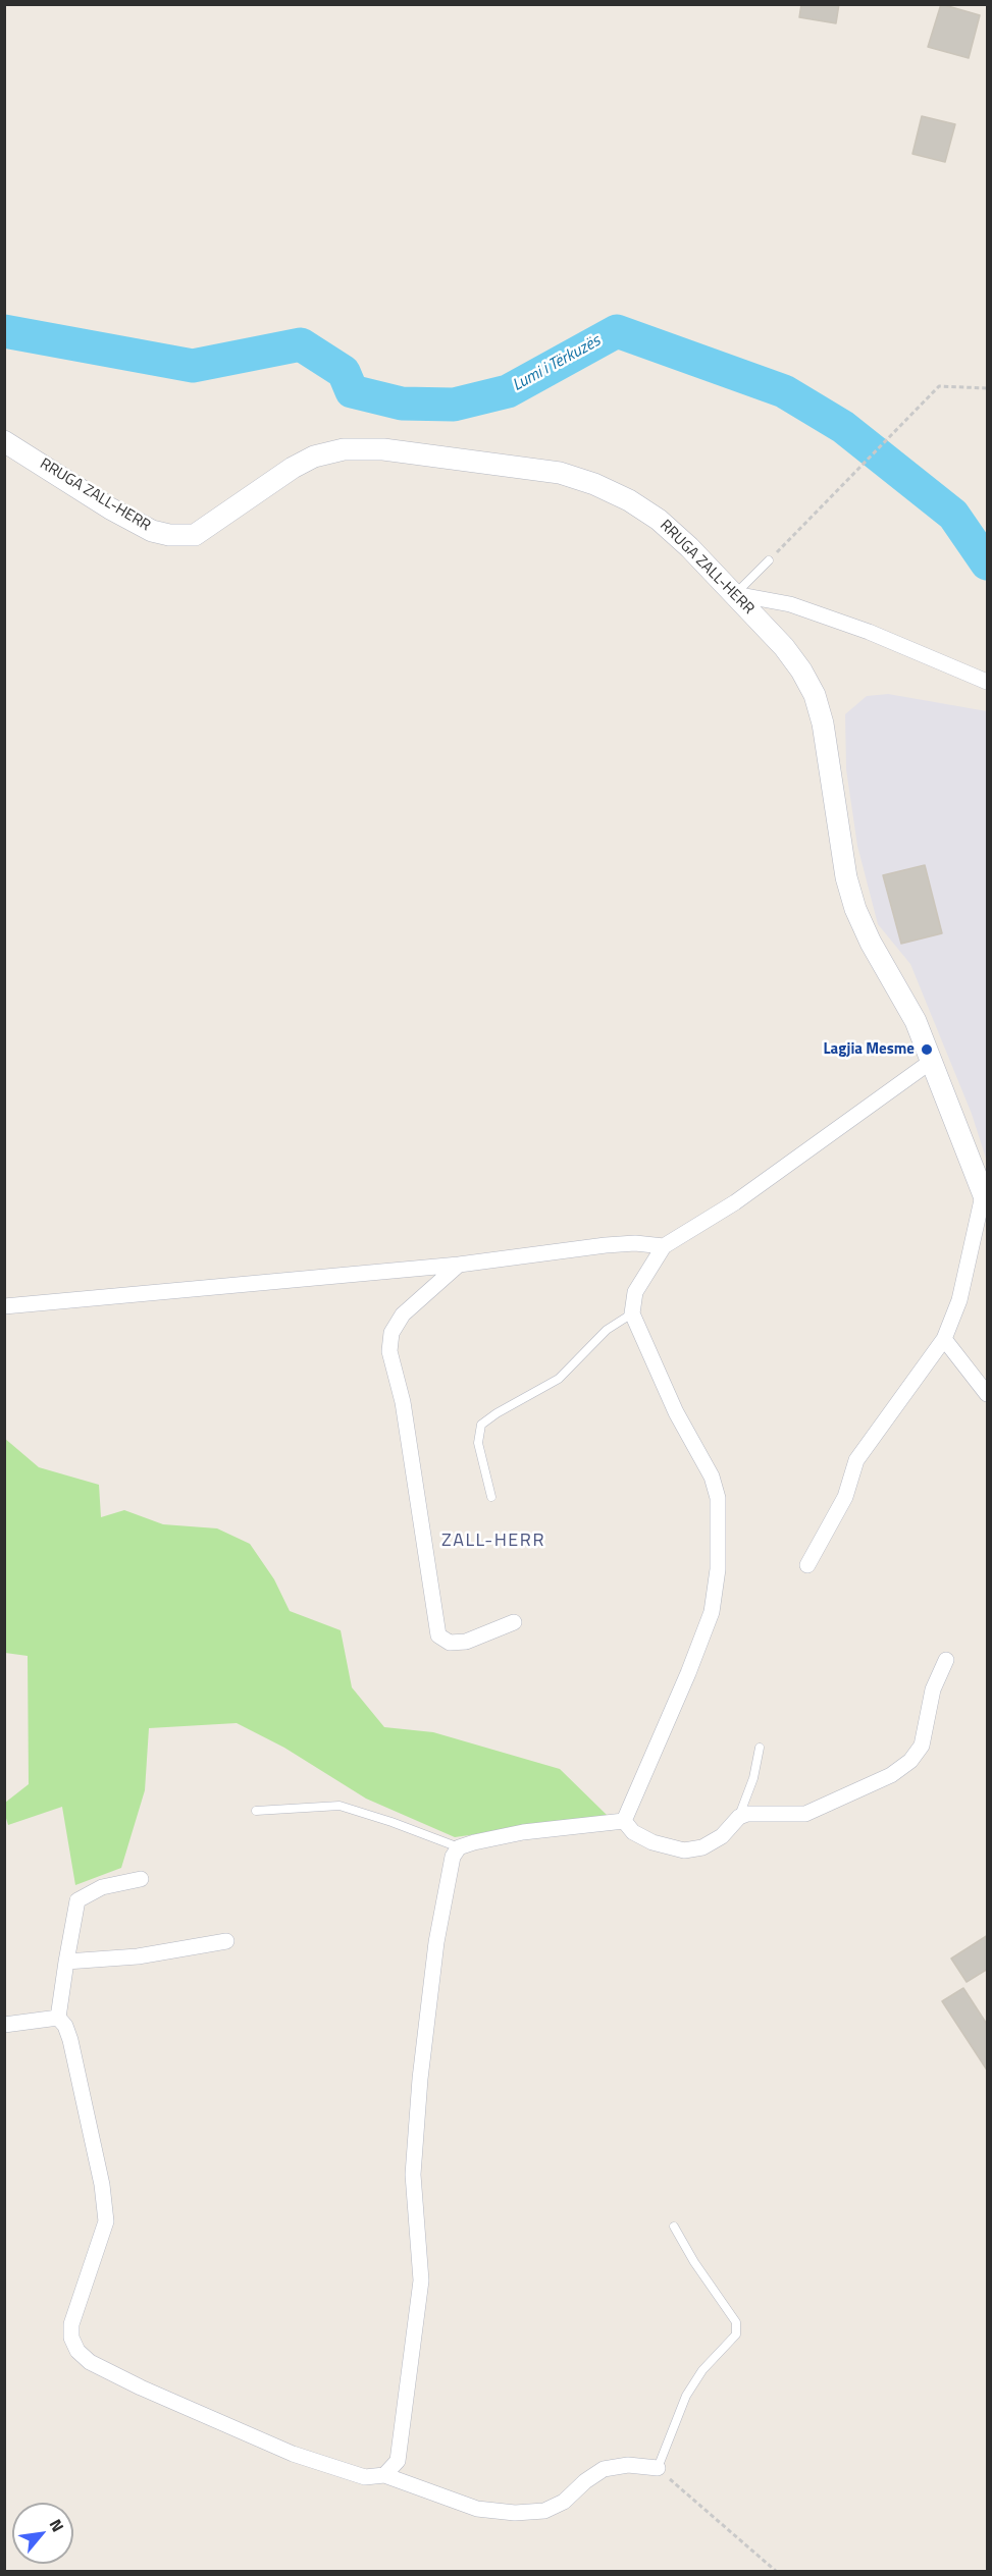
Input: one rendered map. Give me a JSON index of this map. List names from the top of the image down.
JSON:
{
  "streets": {
    "main road": ["RRUGA ZALL-HERR"]
  },
  "districts": ["ZALL-HERR"],
  "water": ["Lumi i Tërkuzës"],
  "places": ["Lagjia Mesme"],
  "north": "top right"
}
